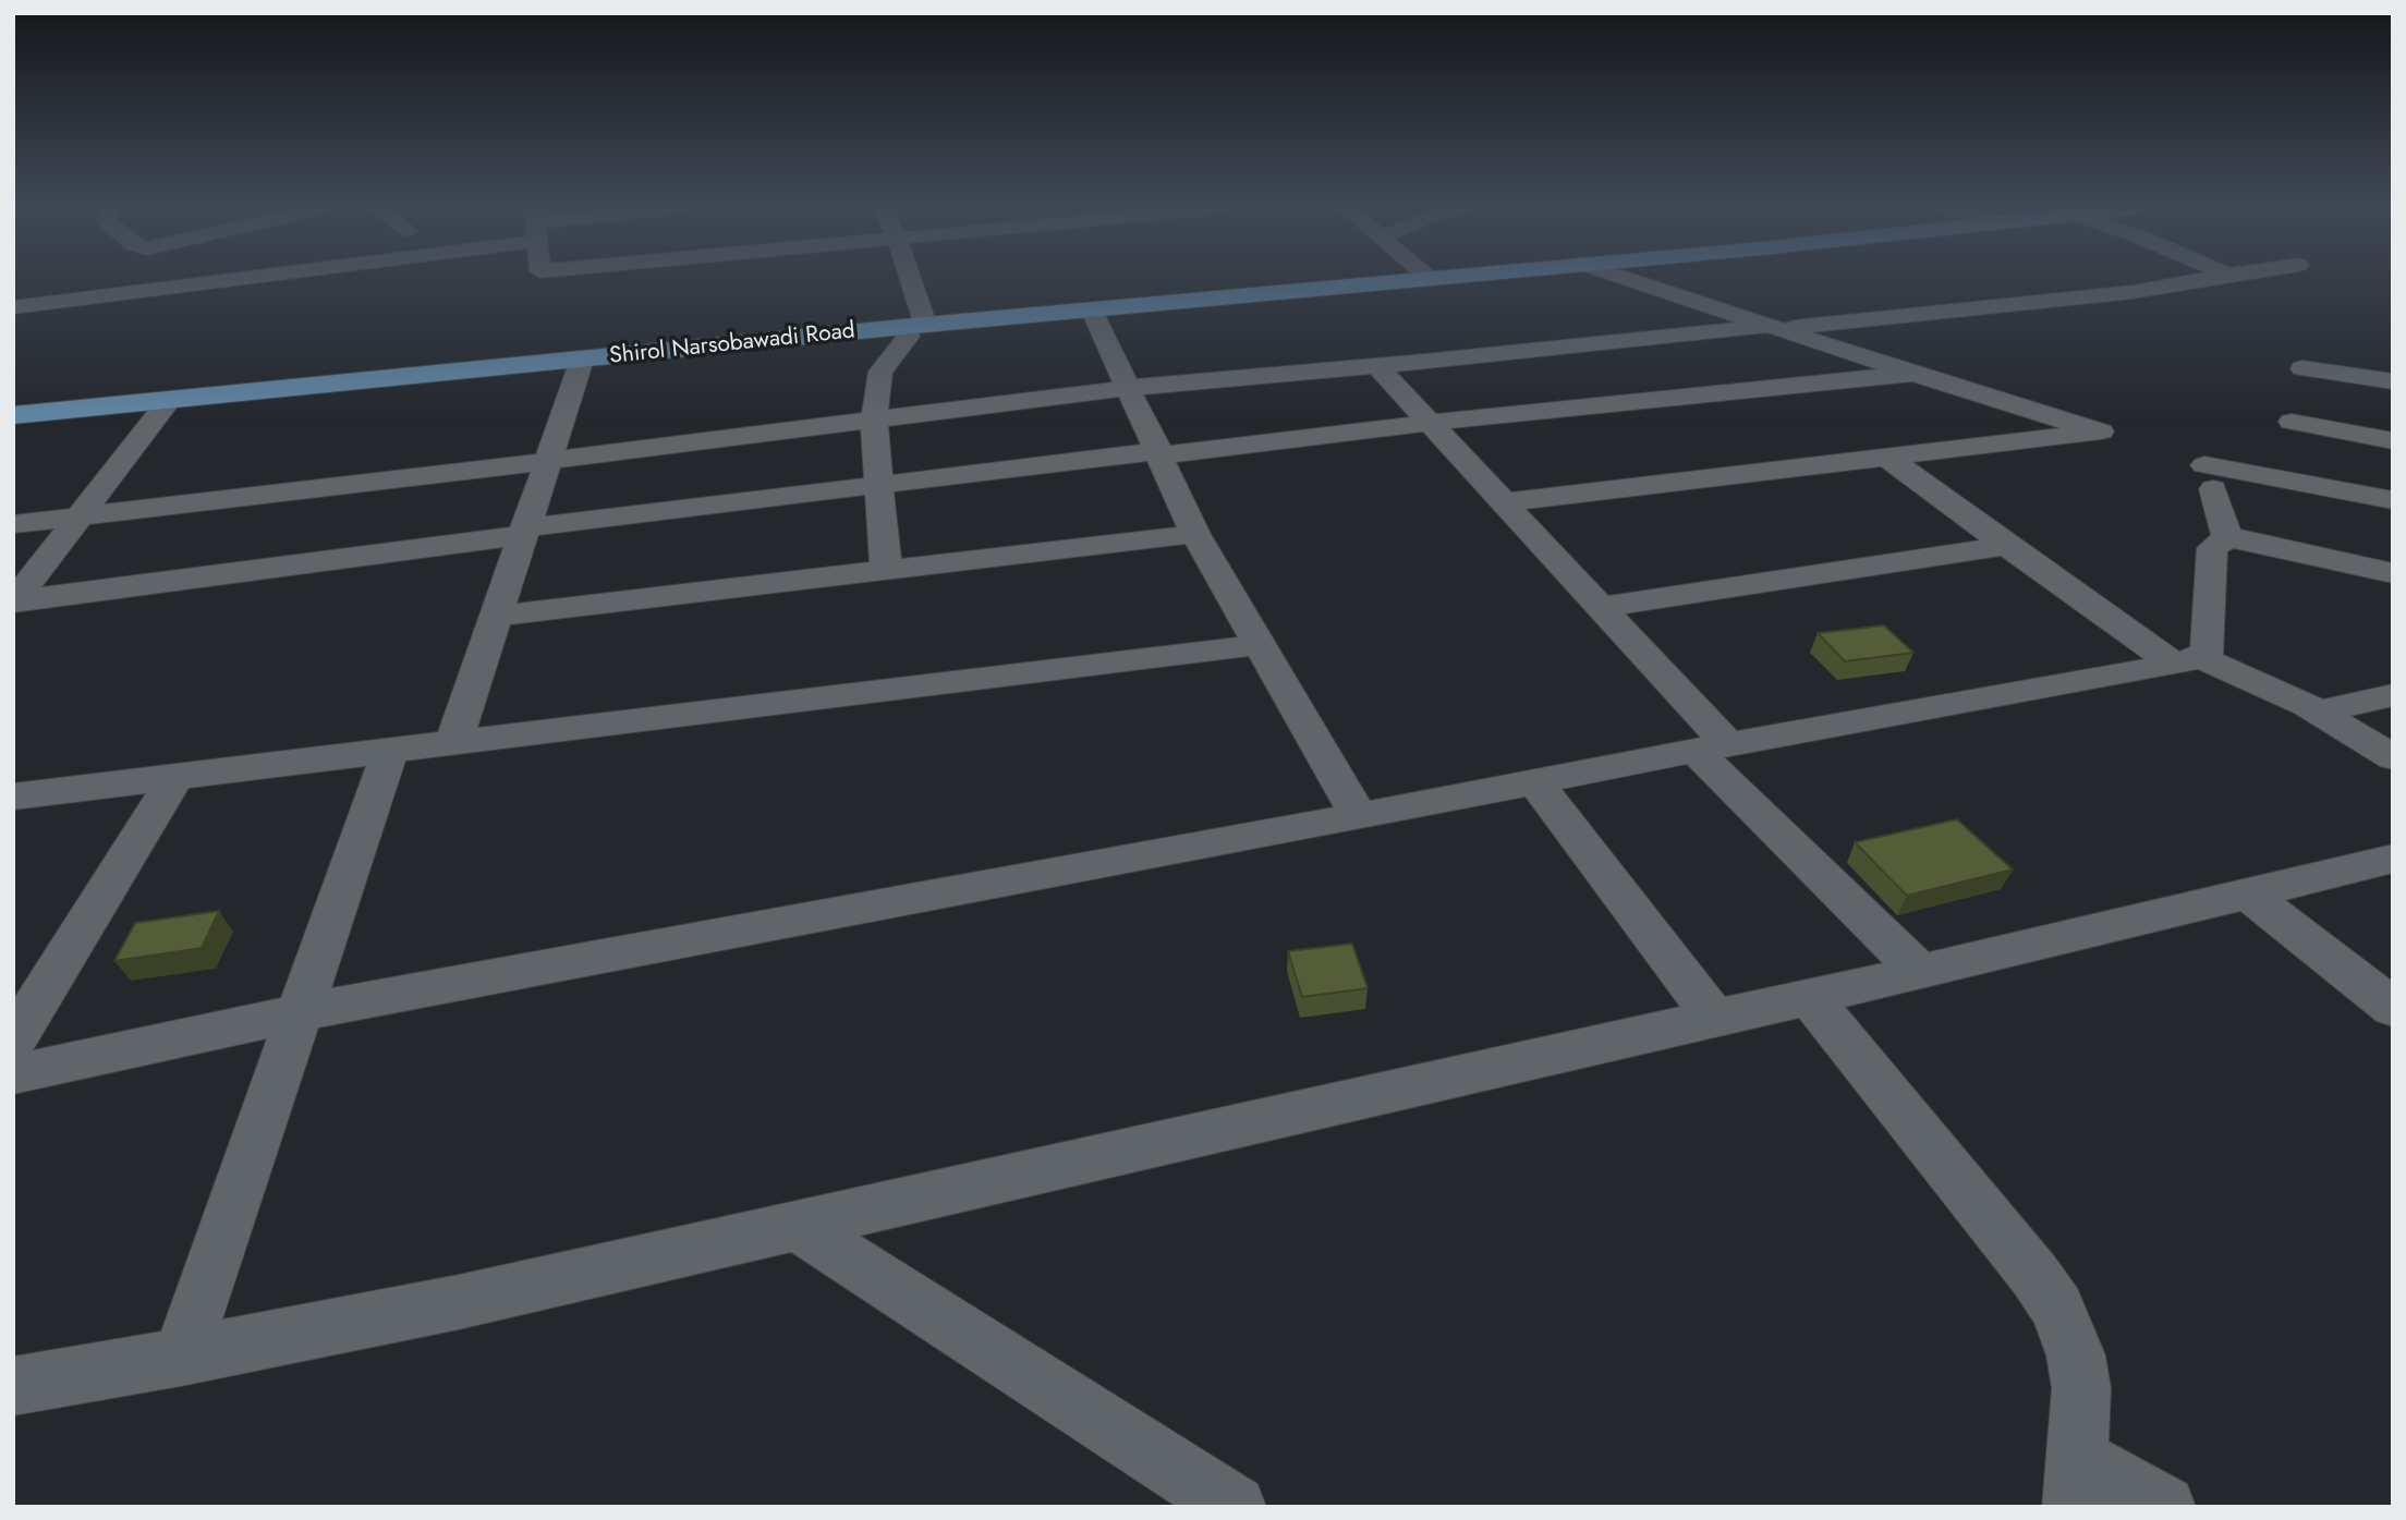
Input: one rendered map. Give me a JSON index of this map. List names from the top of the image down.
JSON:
{
  "streets": {
    "main road": ["Shirol Narsobawadi Road"]
  }
}
